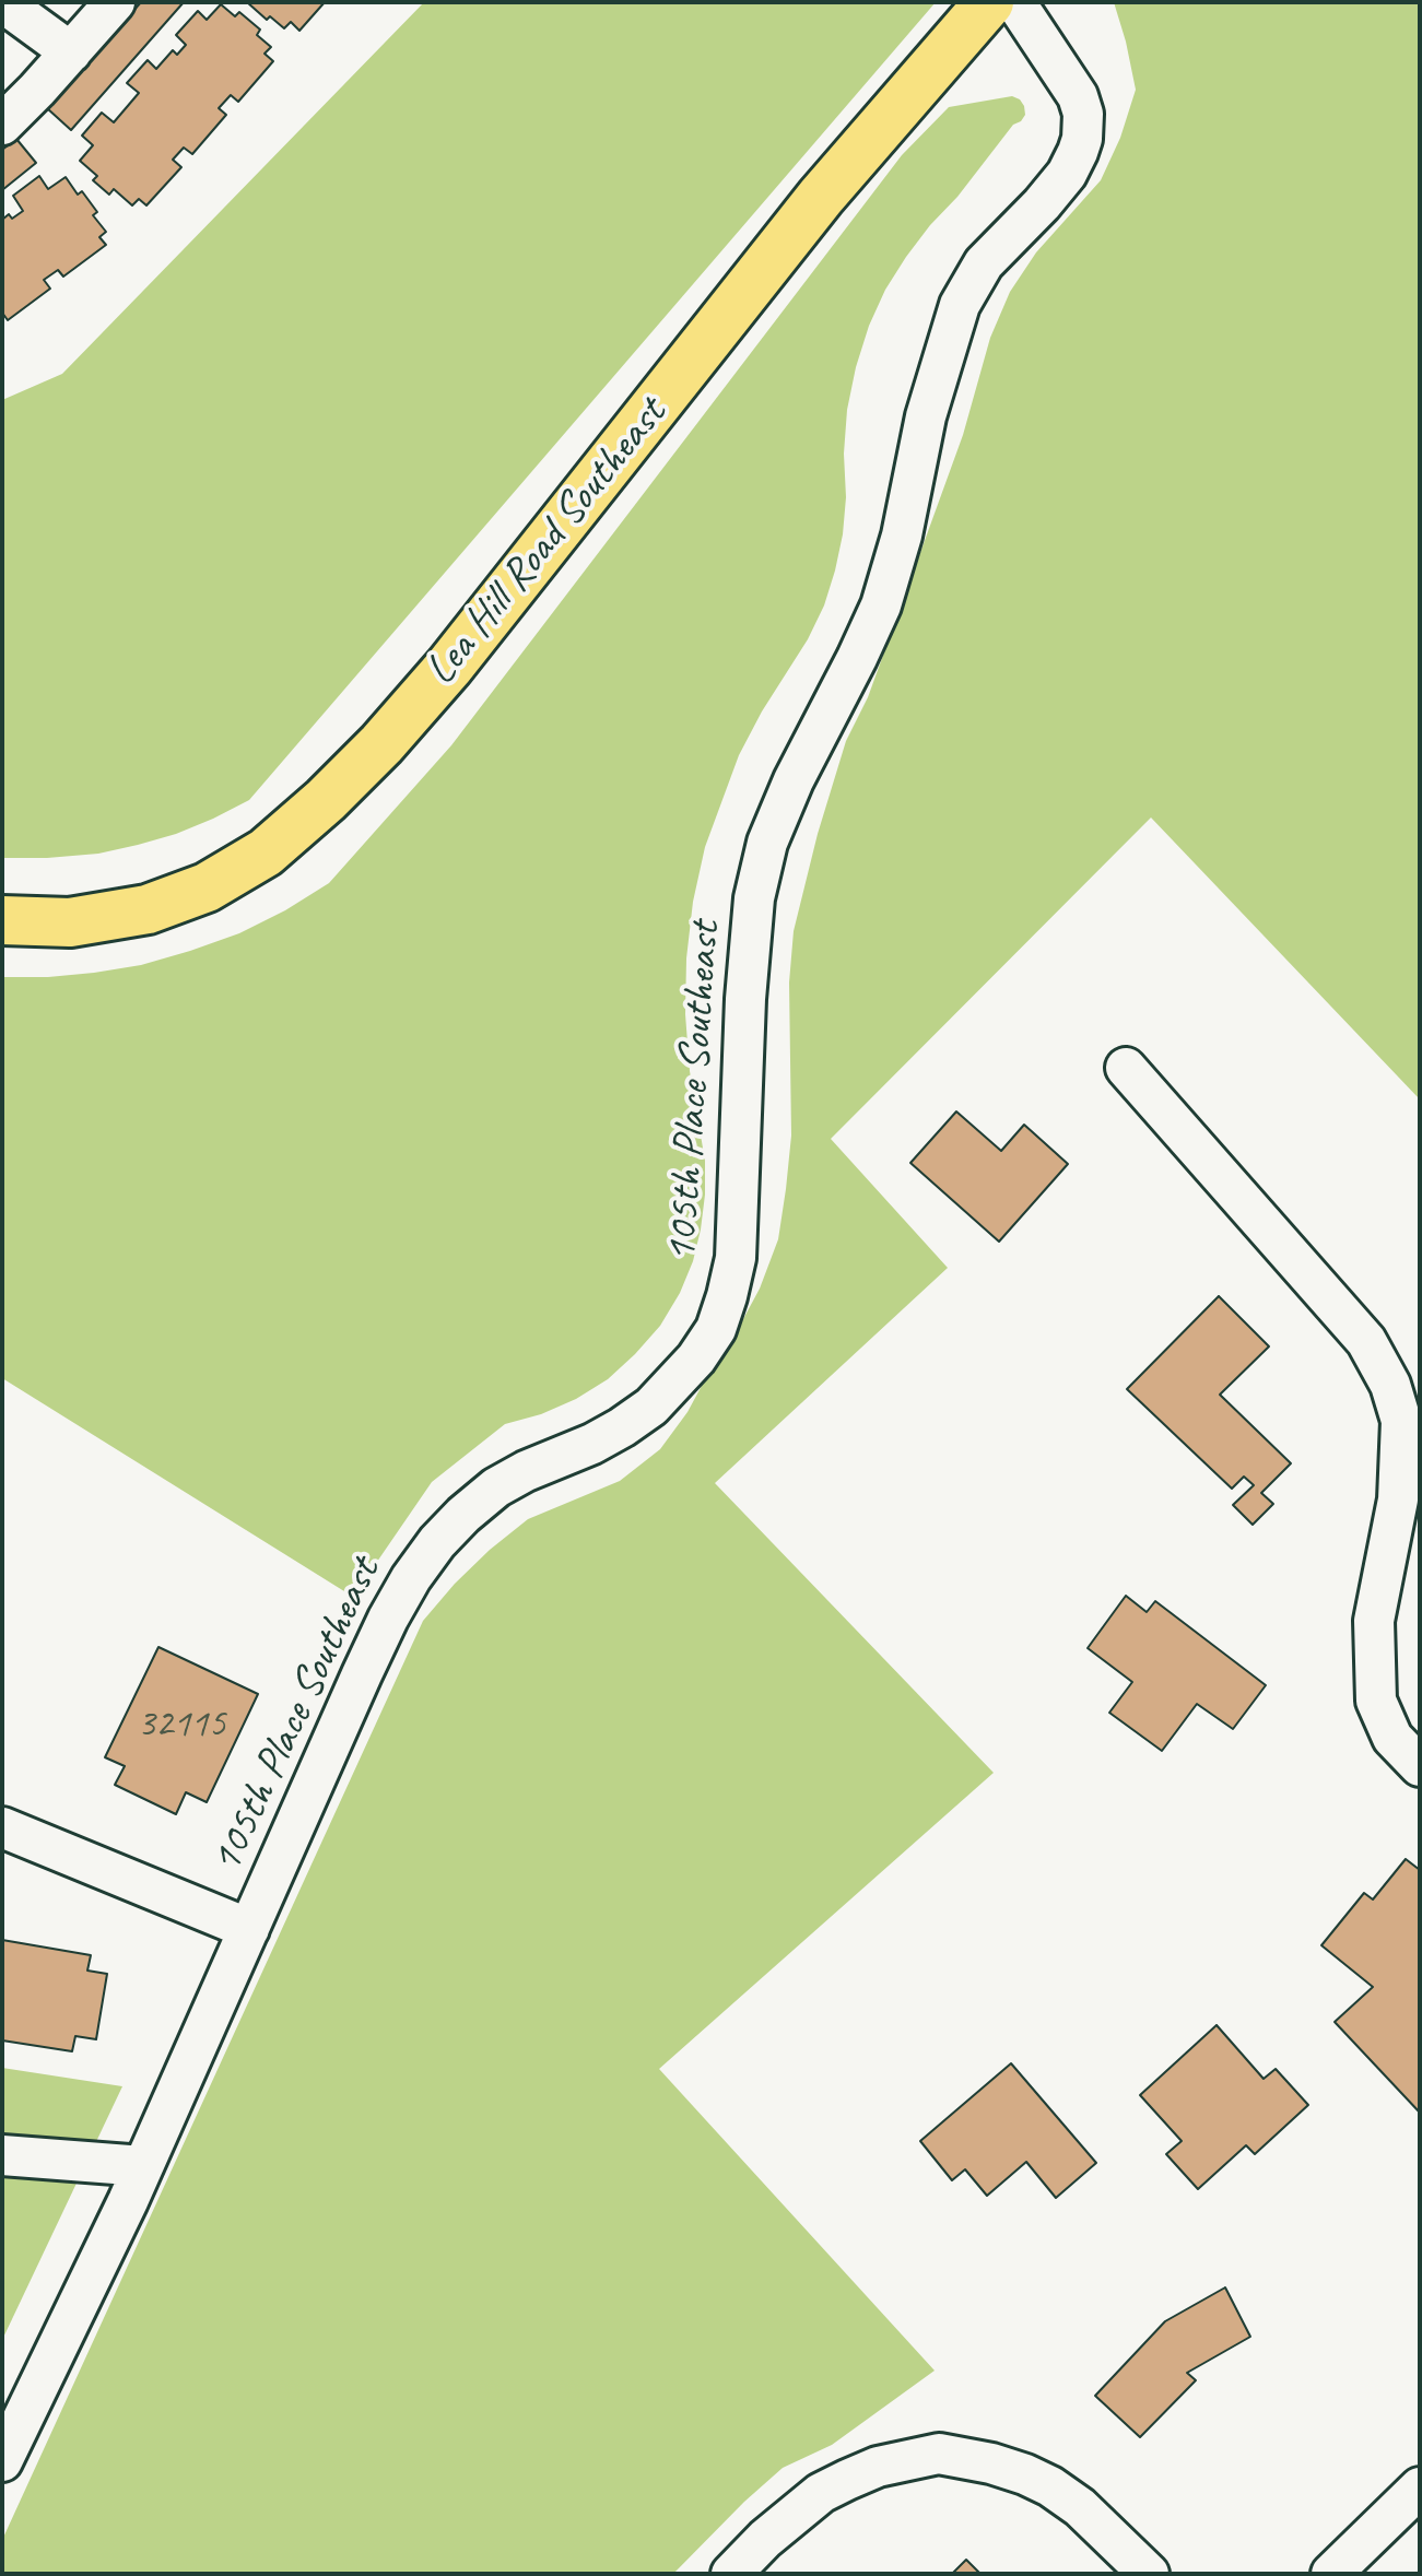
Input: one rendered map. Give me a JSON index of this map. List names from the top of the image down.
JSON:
{
  "streets": {
    "main road": ["Lea Hill Road Southeast"],
    "street": ["105th Place Southeast"]
  },
  "house_numbers": ["32115"]
}
